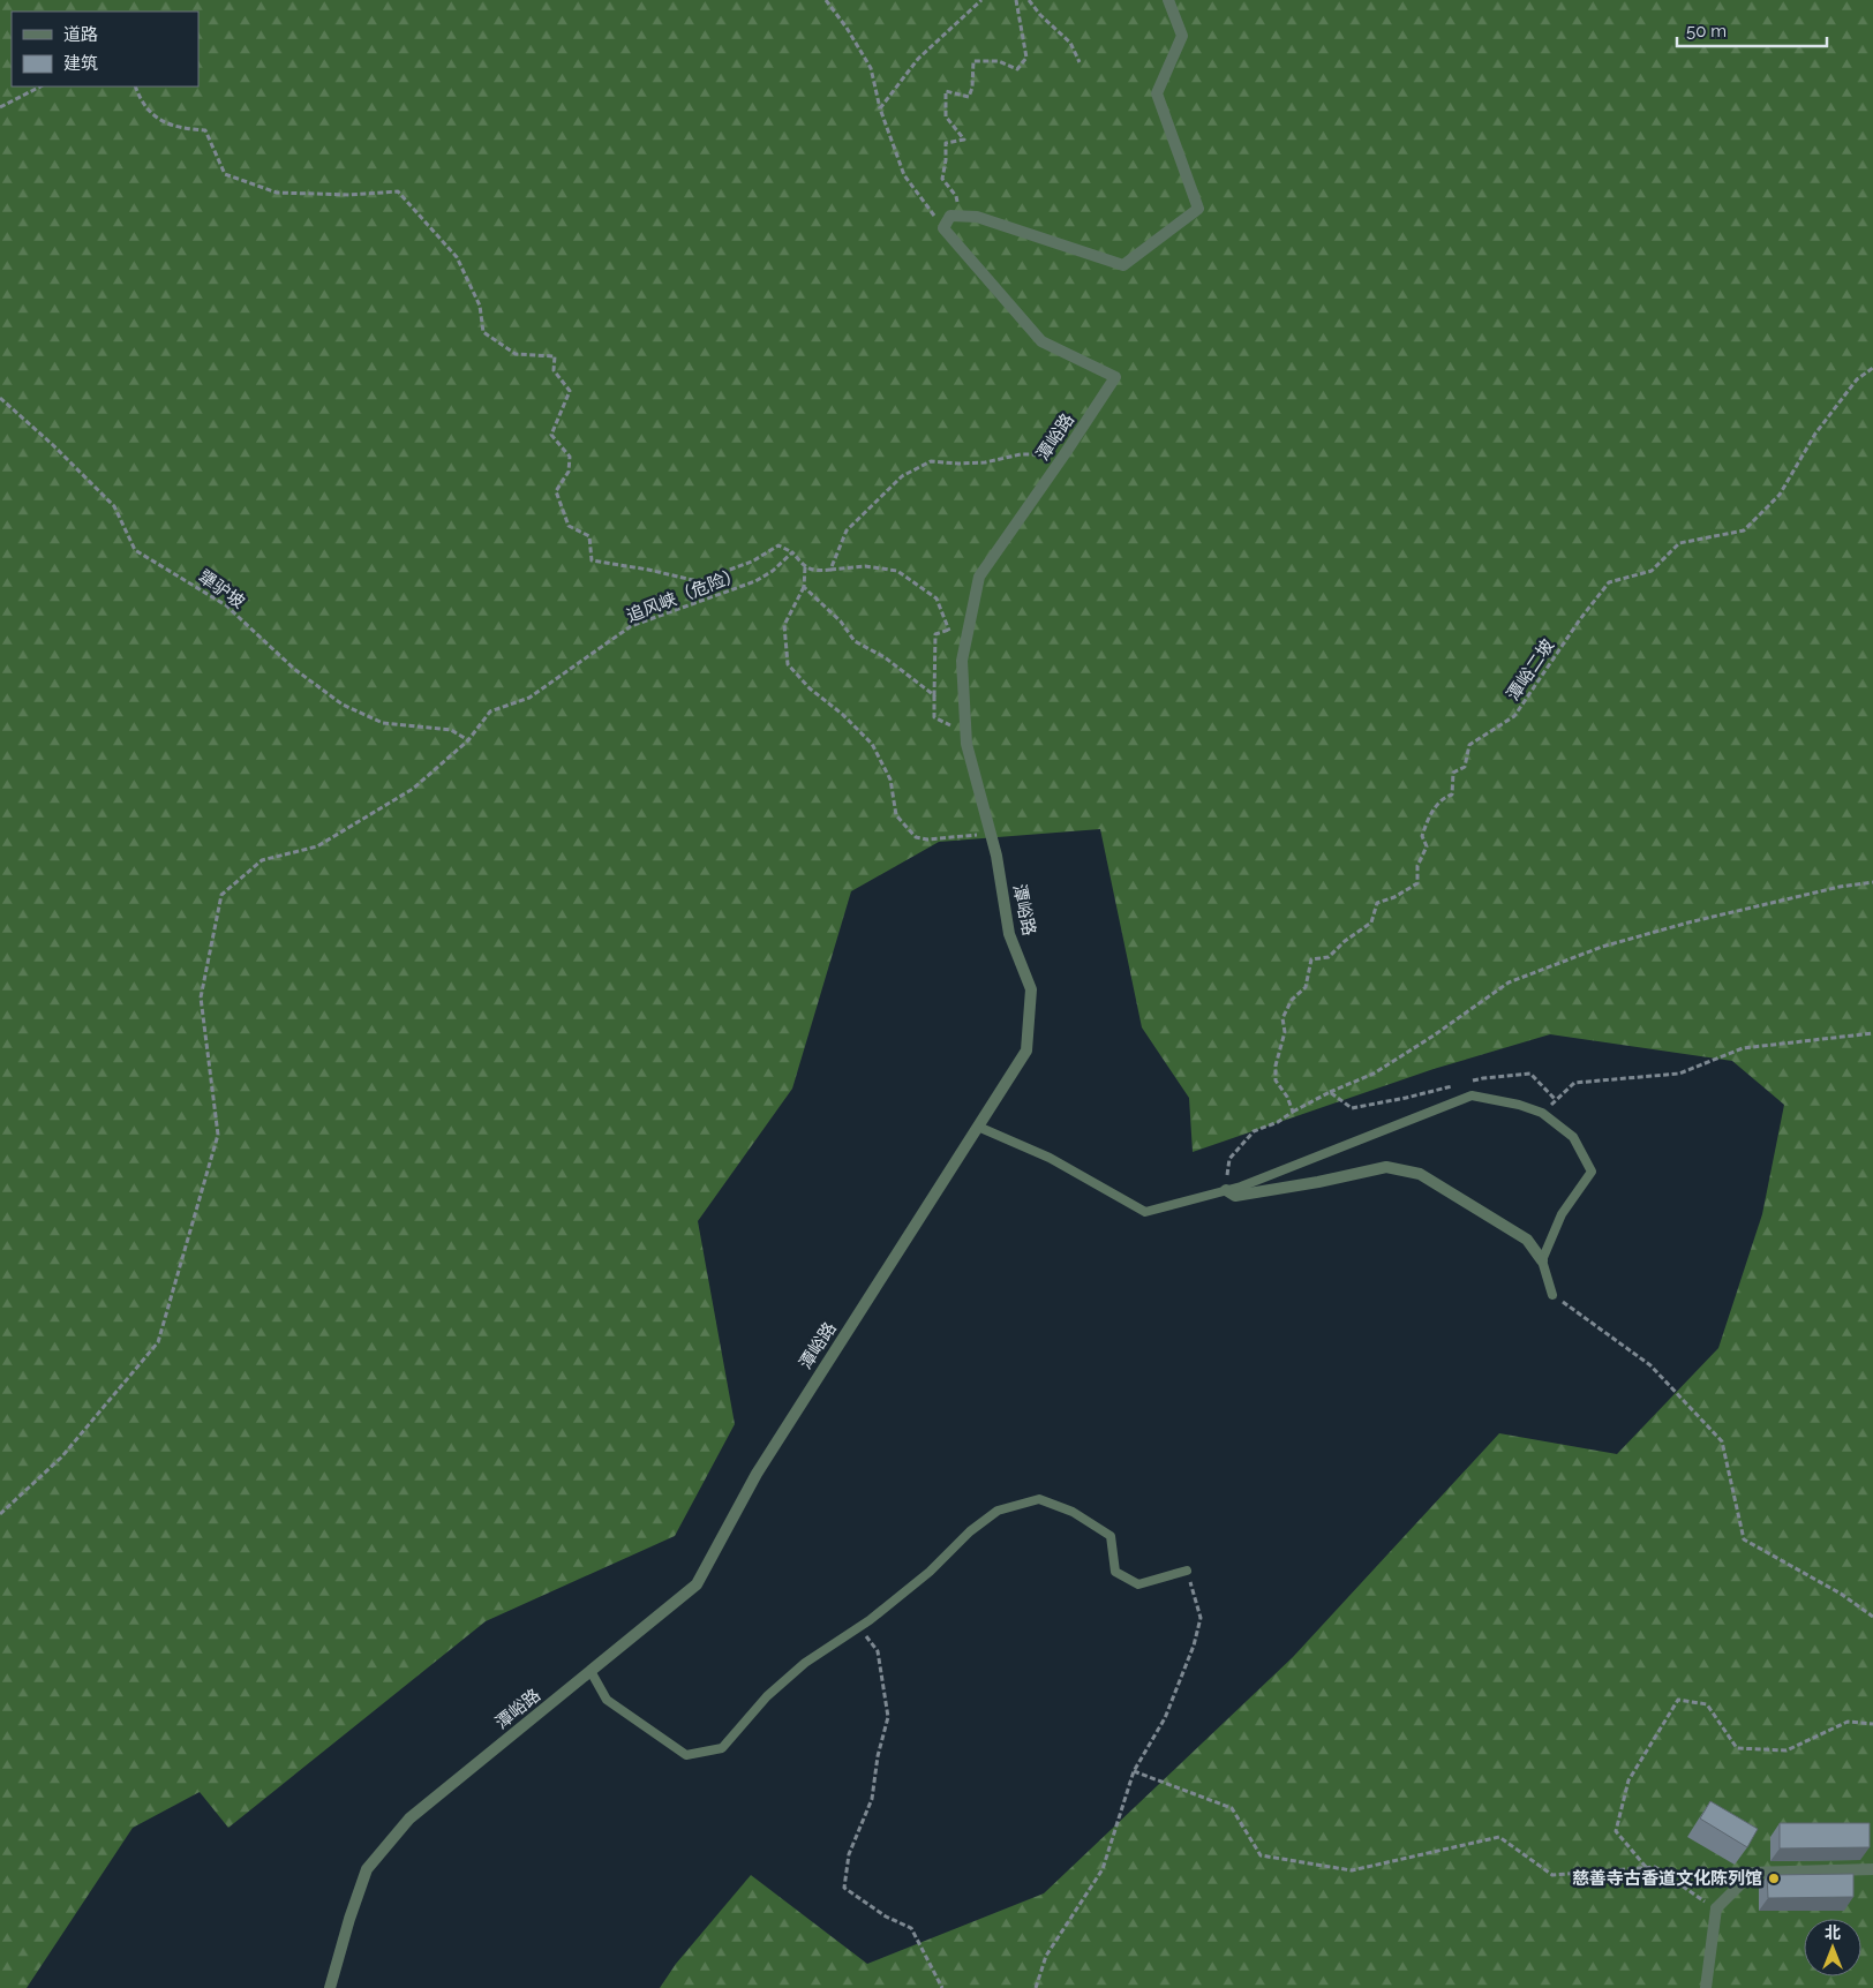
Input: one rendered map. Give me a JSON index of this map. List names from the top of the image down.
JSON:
{
  "streets": {
    "street": ["潭峪路"],
    "path": ["犟驴坡", "追风峡（危险）", "潭峪二坡"]
  },
  "crossings": [
    ["犟驴坡", "追风峡（危险）"]
  ],
  "places": ["慈善寺古香道文化陈列馆"],
  "legend": ["道路", "建筑"],
  "scale_bar": "50 m",
  "north": "top"
}
